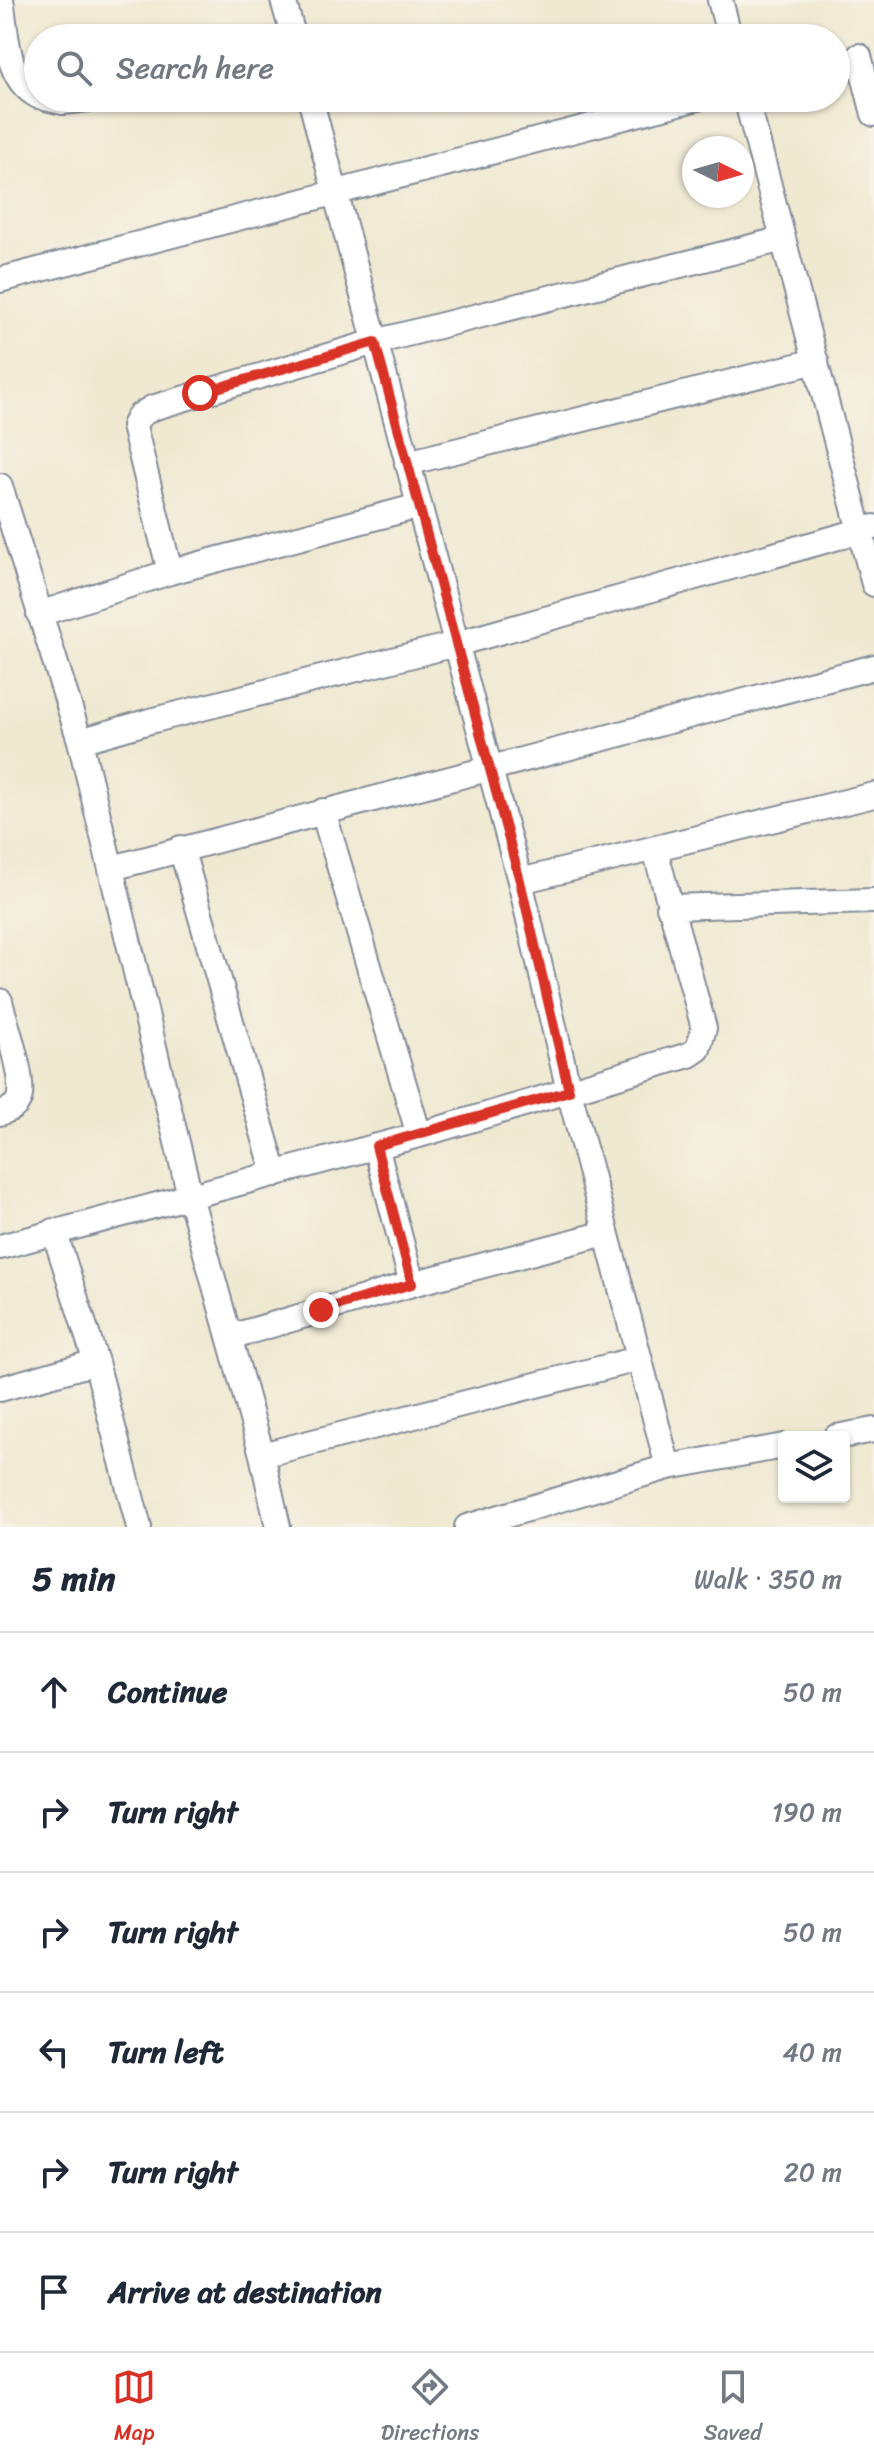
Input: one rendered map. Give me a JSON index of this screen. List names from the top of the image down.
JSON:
{
  "north": "right",
  "page": {
    "search": "Search here",
    "heading": ["5 min", "Walk · 350 m"],
    "list": [
      ["Continue", "50 m"],
      ["Turn right", "190 m"],
      ["Turn right", "50 m"],
      ["Turn left", "40 m"],
      ["Turn right", "20 m"],
      "Arrive at destination"
    ],
    "nav": ["Map", "Directions", "Saved"]
  }
}
